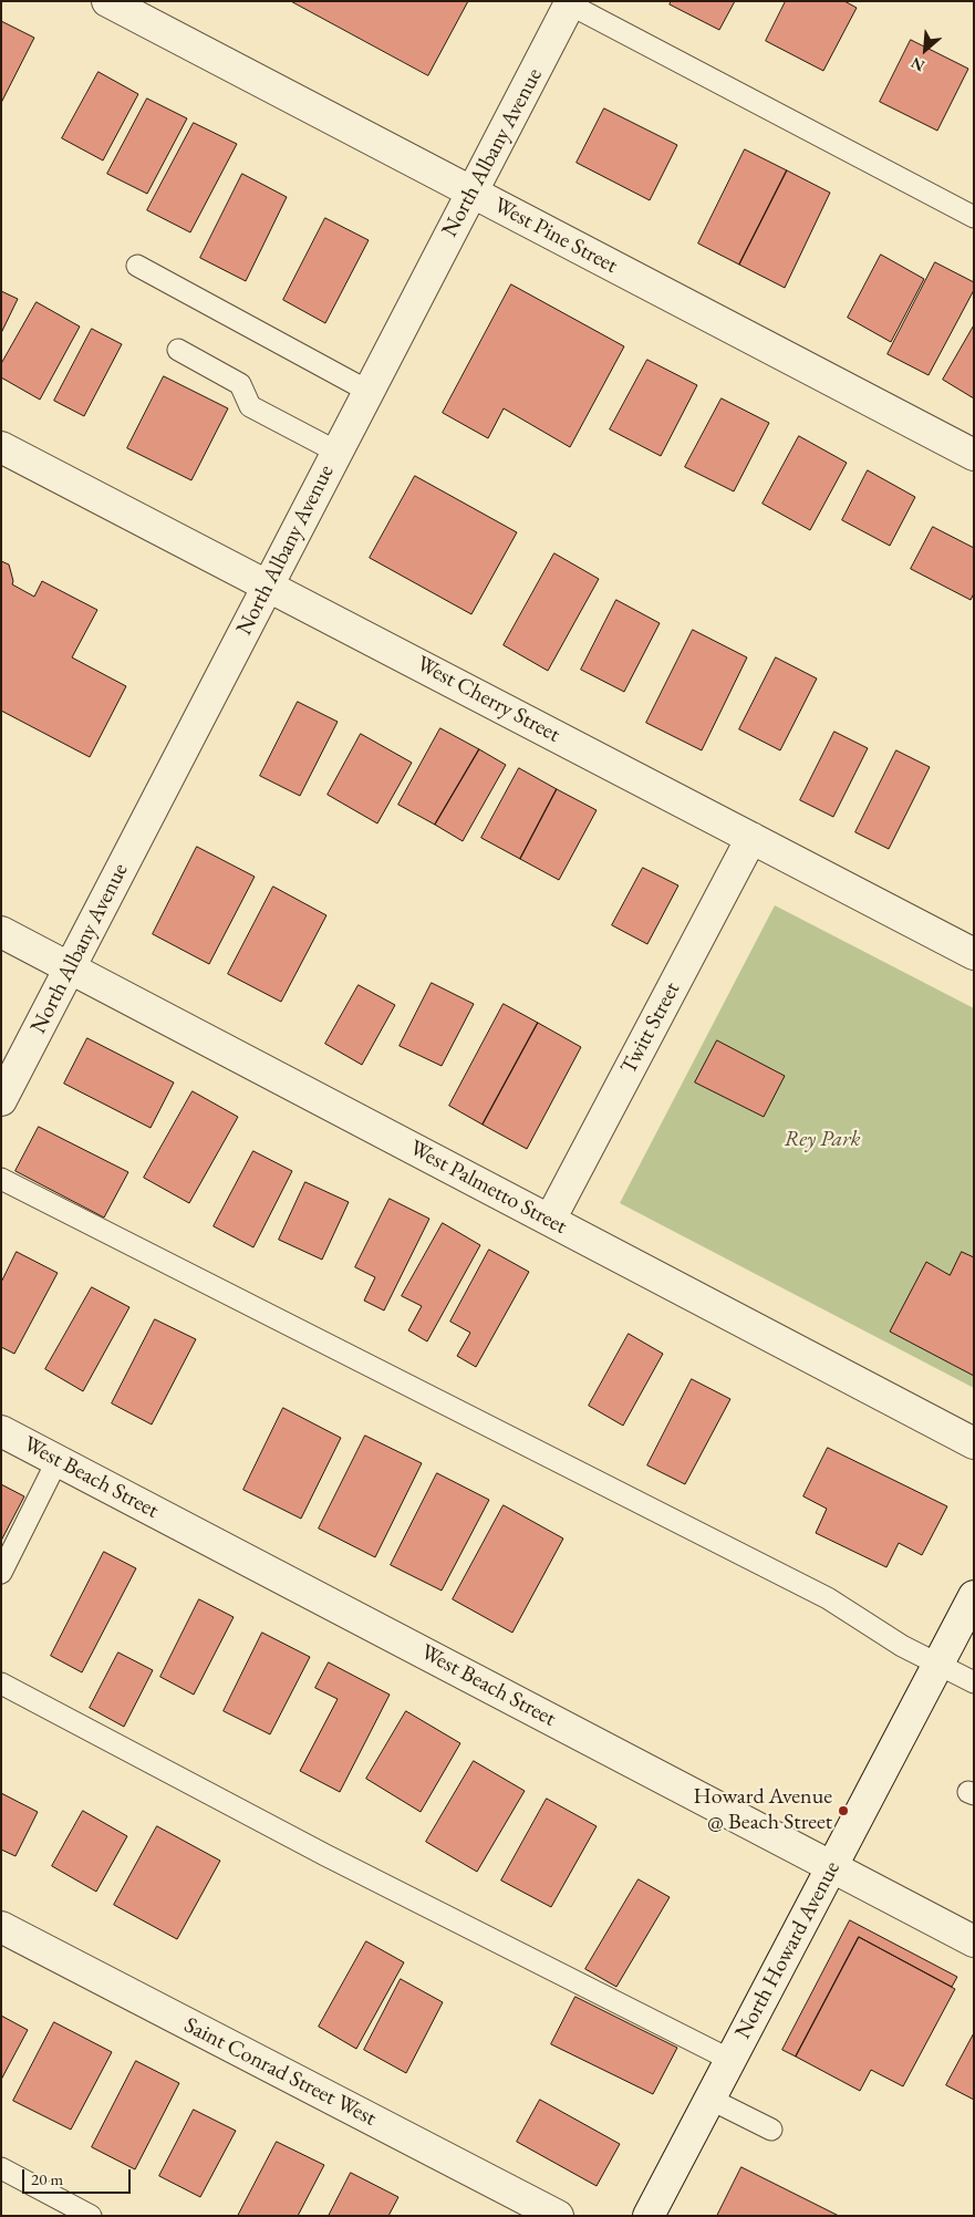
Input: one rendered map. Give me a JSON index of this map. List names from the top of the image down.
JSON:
{
  "streets": {
    "street": [
      "North Albany Avenue",
      "West Pine Street",
      "West Cherry Street",
      "Twitt Street",
      "West Palmetto Street",
      "West Beach Street",
      "North Howard Avenue",
      "Saint Conrad Street West"
    ]
  },
  "crossings": [
    ["North Albany Avenue", "West Pine Street"],
    ["North Albany Avenue", "West Cherry Street"],
    ["North Albany Avenue", "West Palmetto Street"],
    ["West Cherry Street", "Twitt Street"],
    ["Twitt Street", "West Palmetto Street"],
    ["West Beach Street", "North Howard Avenue"]
  ],
  "parks": ["Rey Park"],
  "places": ["Howard Avenue @ Beach Street"],
  "scale_bar": "20 m",
  "north": "bottom left"
}
